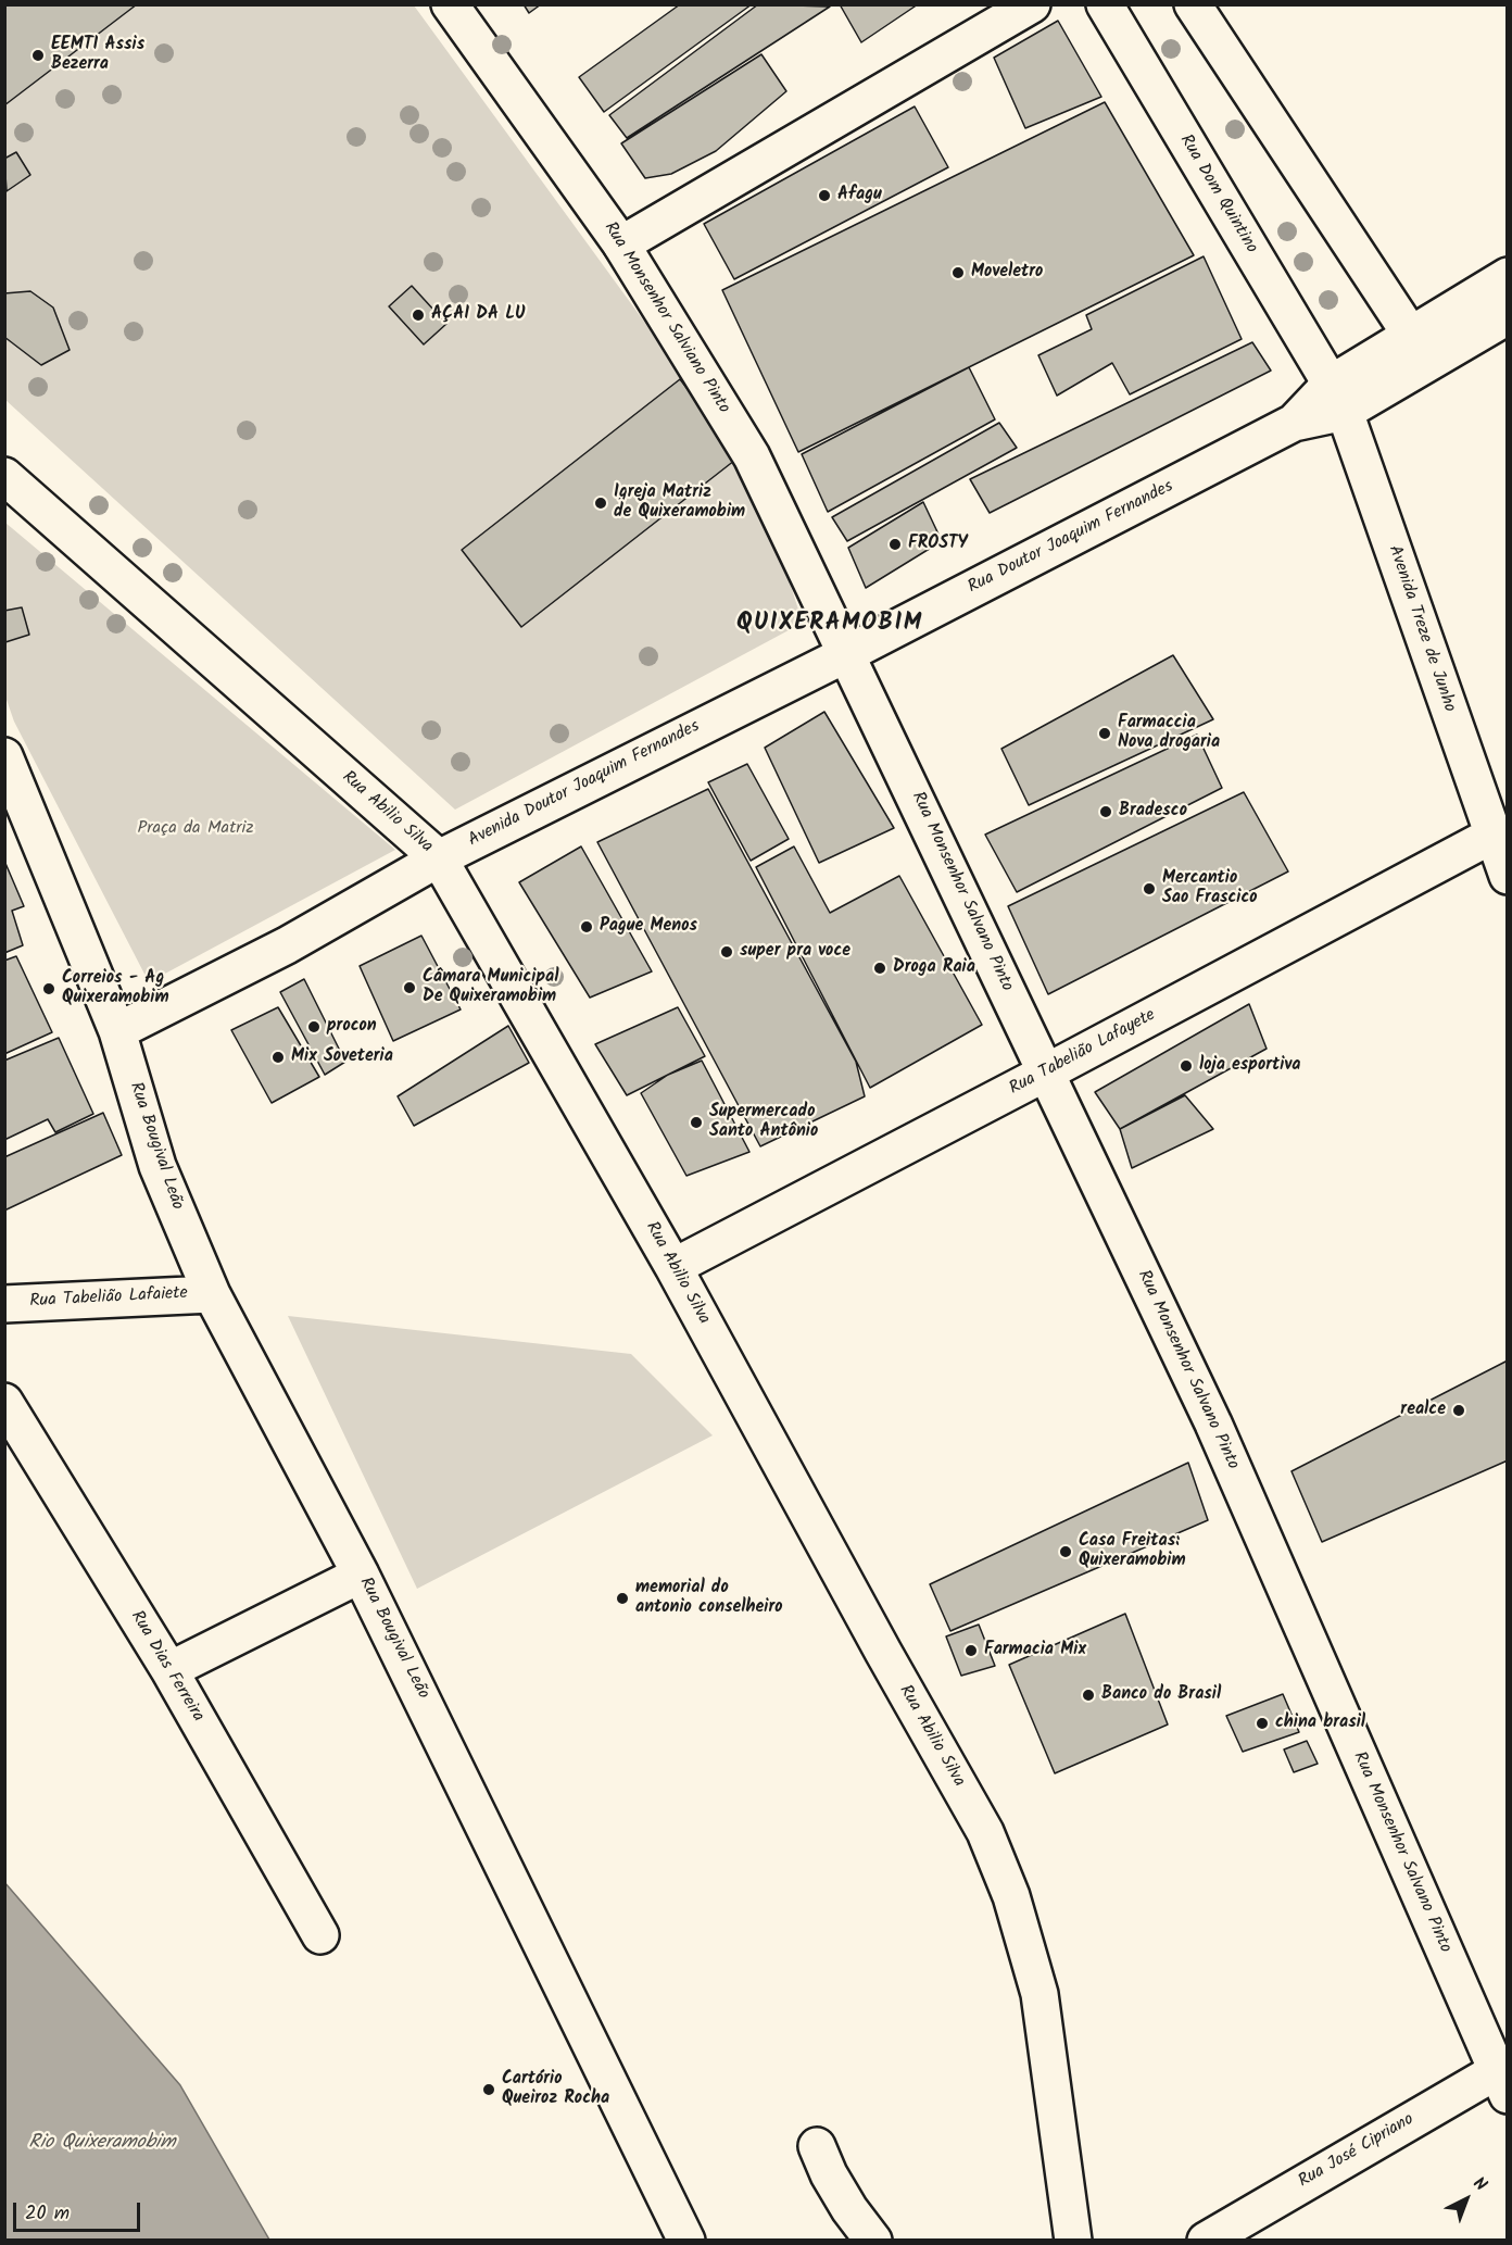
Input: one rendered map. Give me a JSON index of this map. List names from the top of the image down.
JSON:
{
  "streets": {
    "street": [
      "Rua Dom Quintino",
      "Rua Monsenhor Salviano Pinto",
      "Rua Doutor Joaquim Fernandes",
      "Avenida Treze de Junho",
      "Avenida Doutor Joaquim Fernandes",
      "Rua Abilio Silva",
      "Rua Monsenhor Salvano Pinto",
      "Rua Tabelião Lafayete",
      "Rua Bougival Leão",
      "Rua Tabelião Lafaiete",
      "Rua Dias Ferreira",
      "Rua José Cipriano"
    ]
  },
  "crossings": [
    ["Rua Dom Quintino", "Rua Doutor Joaquim Fernandes"],
    ["Rua Dom Quintino", "Avenida Treze de Junho"],
    ["Rua Monsenhor Salviano Pinto", "Rua Doutor Joaquim Fernandes"],
    ["Rua Monsenhor Salviano Pinto", "Avenida Doutor Joaquim Fernandes"],
    ["Rua Monsenhor Salviano Pinto", "Rua Monsenhor Salvano Pinto"],
    ["Rua Doutor Joaquim Fernandes", "Avenida Treze de Junho"],
    ["Rua Doutor Joaquim Fernandes", "Avenida Doutor Joaquim Fernandes"],
    ["Rua Doutor Joaquim Fernandes", "Rua Monsenhor Salvano Pinto"],
    ["Avenida Treze de Junho", "Rua Tabelião Lafayete"],
    ["Avenida Doutor Joaquim Fernandes", "Rua Abilio Silva"],
    ["Avenida Doutor Joaquim Fernandes", "Rua Monsenhor Salvano Pinto"],
    ["Avenida Doutor Joaquim Fernandes", "Rua Bougival Leão"],
    ["Rua Abilio Silva", "Rua Tabelião Lafayete"],
    ["Rua Monsenhor Salvano Pinto", "Rua Tabelião Lafayete"],
    ["Rua Monsenhor Salvano Pinto", "Rua José Cipriano"],
    ["Rua Bougival Leão", "Rua Tabelião Lafaiete"]
  ],
  "districts": ["QUIXERAMOBIM"],
  "water": ["Rio Quixeramobim"],
  "parks": ["Praça da Matriz"],
  "places": [
    "EEMTI Assis Bezerra",
    "Afagu",
    "Moveletro",
    "AÇAI DA LU",
    "Igreja Matriz de Quixeramobim",
    "FROSTY",
    "Farmaccia Nova drogaria",
    "Bradesco",
    "Mercantio Sao Frascico",
    "Pague Menos",
    "super pra voce",
    "Droga Raia",
    "Câmara Municipal De Quixeramobim",
    "Correios - Ag Quixeramobim",
    "procon",
    "Mix Soveteria",
    "loja esportiva",
    "Supermercado Santo Antônio",
    "realce",
    "Casa Freitas: Quixeramobim",
    "memorial do antonio conselheiro",
    "Farmacia Mix",
    "Banco do Brasil",
    "china brasil",
    "Cartório Queiroz Rocha"
  ],
  "scale_bar": "20 m",
  "north": "top right"
}
